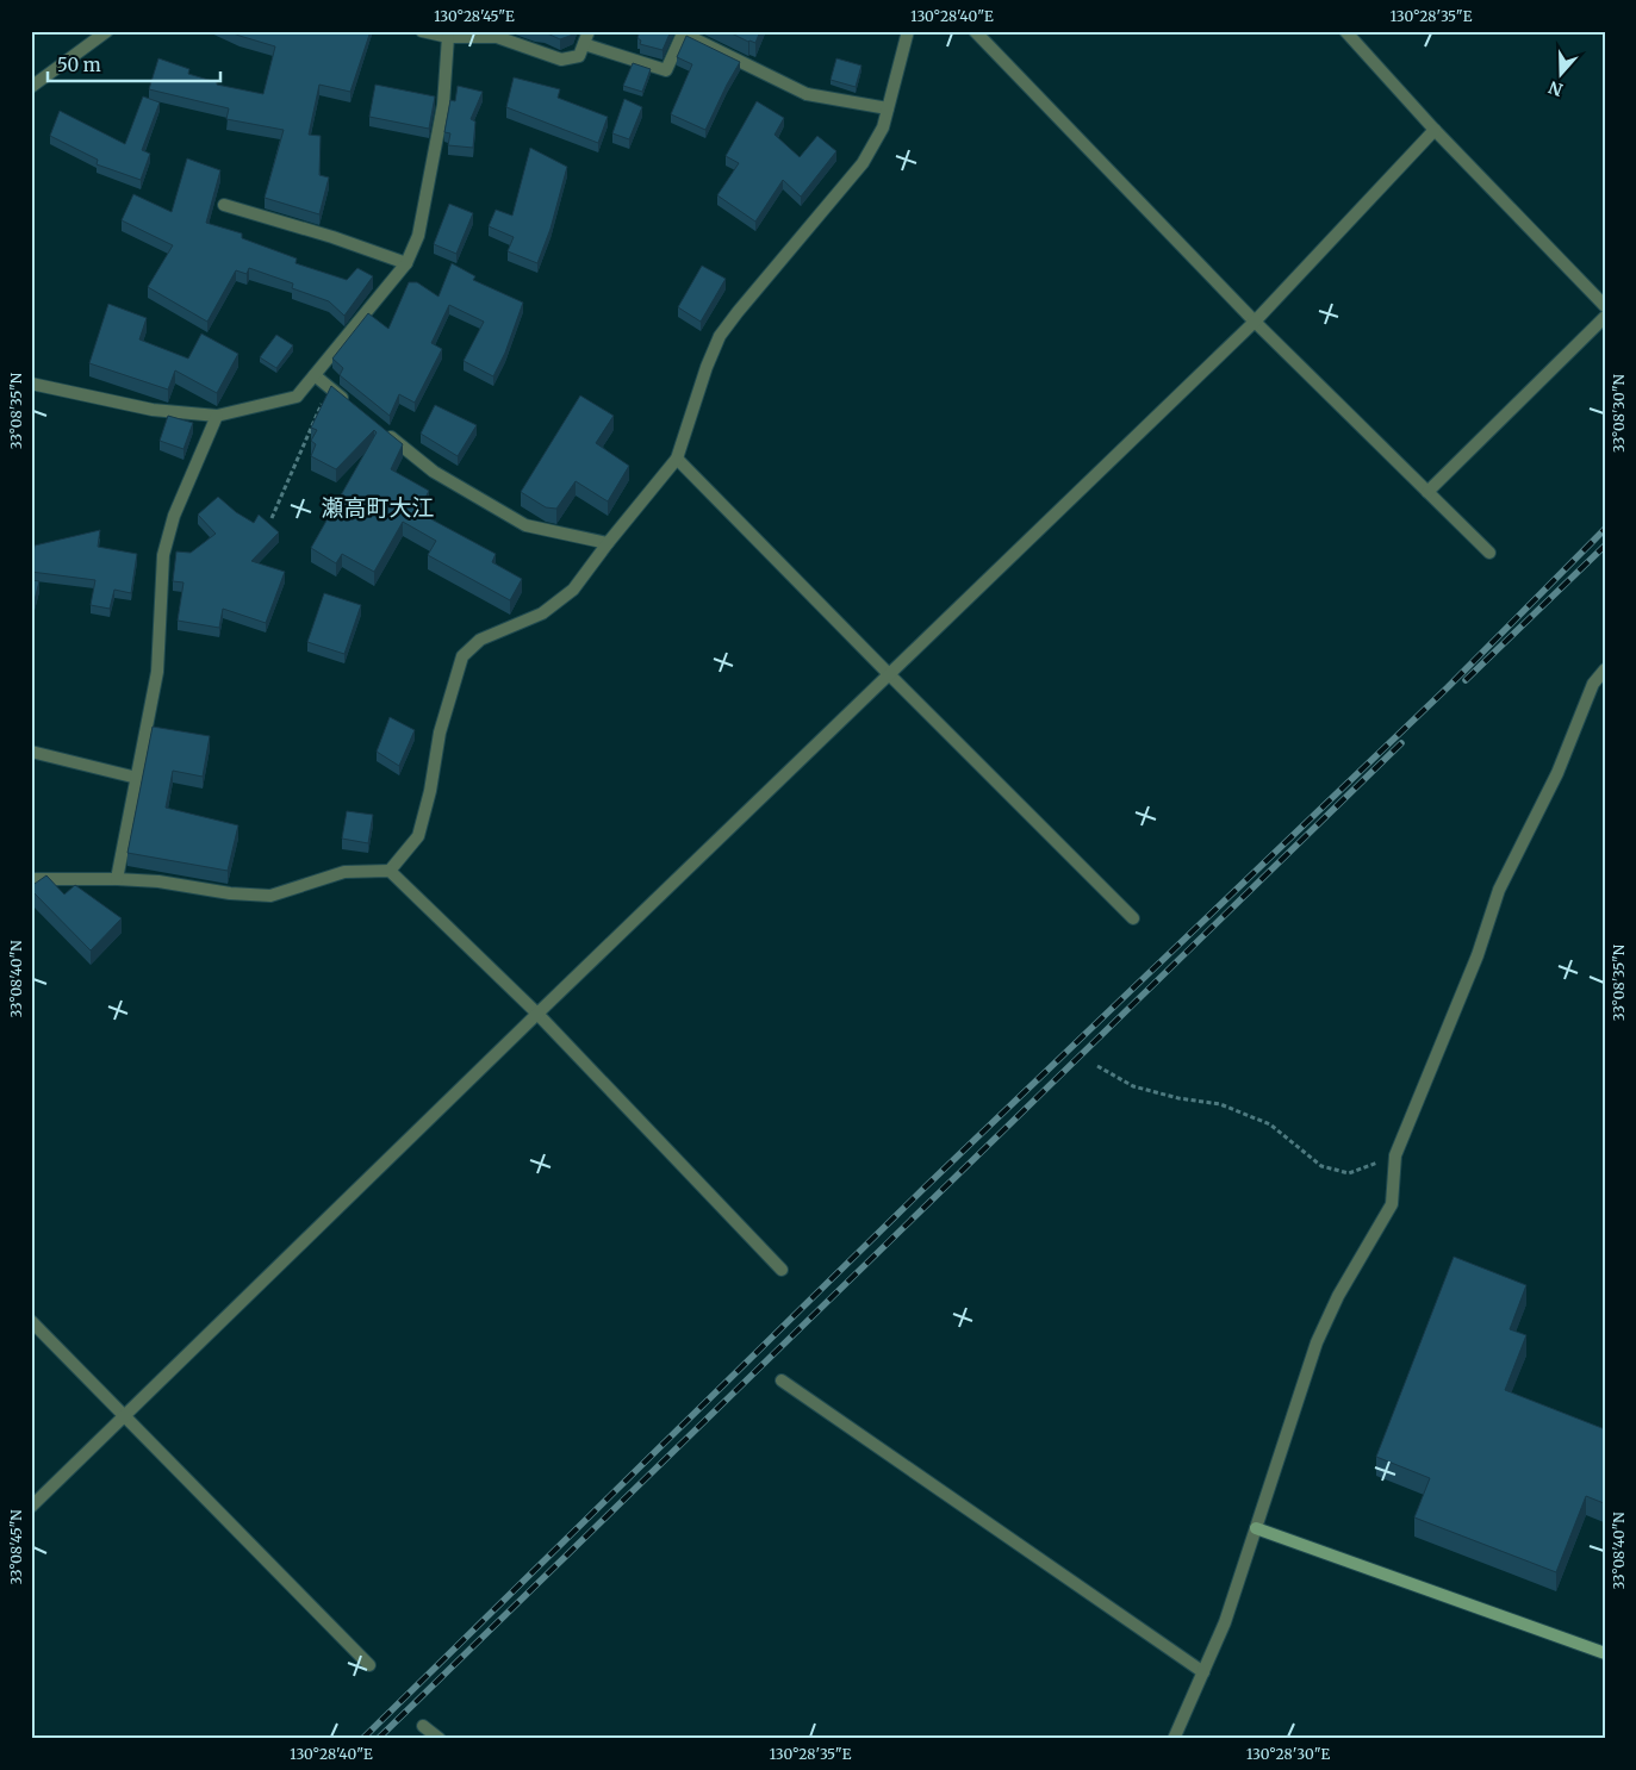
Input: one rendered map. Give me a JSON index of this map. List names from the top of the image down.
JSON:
{
  "districts": ["瀬高町大江"],
  "scale_bar": "50 m",
  "north": "bottom",
  "coordinates": [
    "130°28'45\"E",
    "130°28'40\"E",
    "130°28'35\"E",
    "33°08'35\"N",
    "33°08'30\"N",
    "33°08'40\"N",
    "33°08'45\"N",
    "130°28'30\"E"
  ]
}
